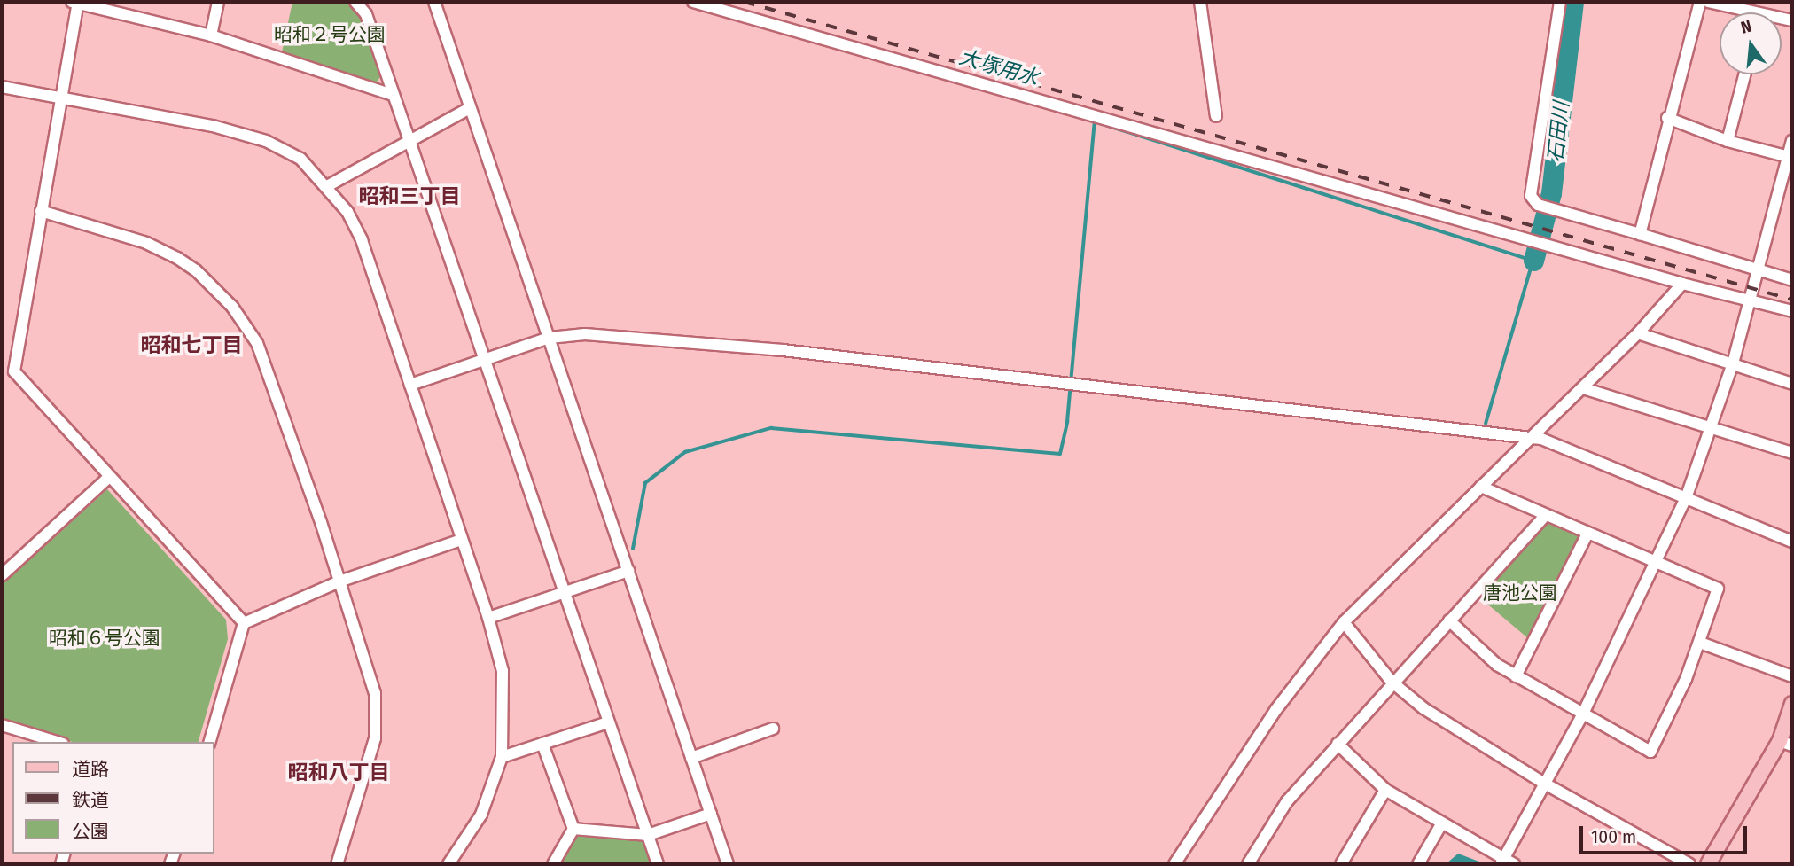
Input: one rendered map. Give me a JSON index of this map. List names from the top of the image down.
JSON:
{
  "districts": ["昭和三丁目", "昭和七丁目", "昭和八丁目"],
  "water": ["大塚用水", "石田川"],
  "parks": ["昭和２号公園", "唐池公園", "昭和６号公園"],
  "legend": ["道路", "鉄道", "公園"],
  "scale_bar": "100 m",
  "north": "top"
}
